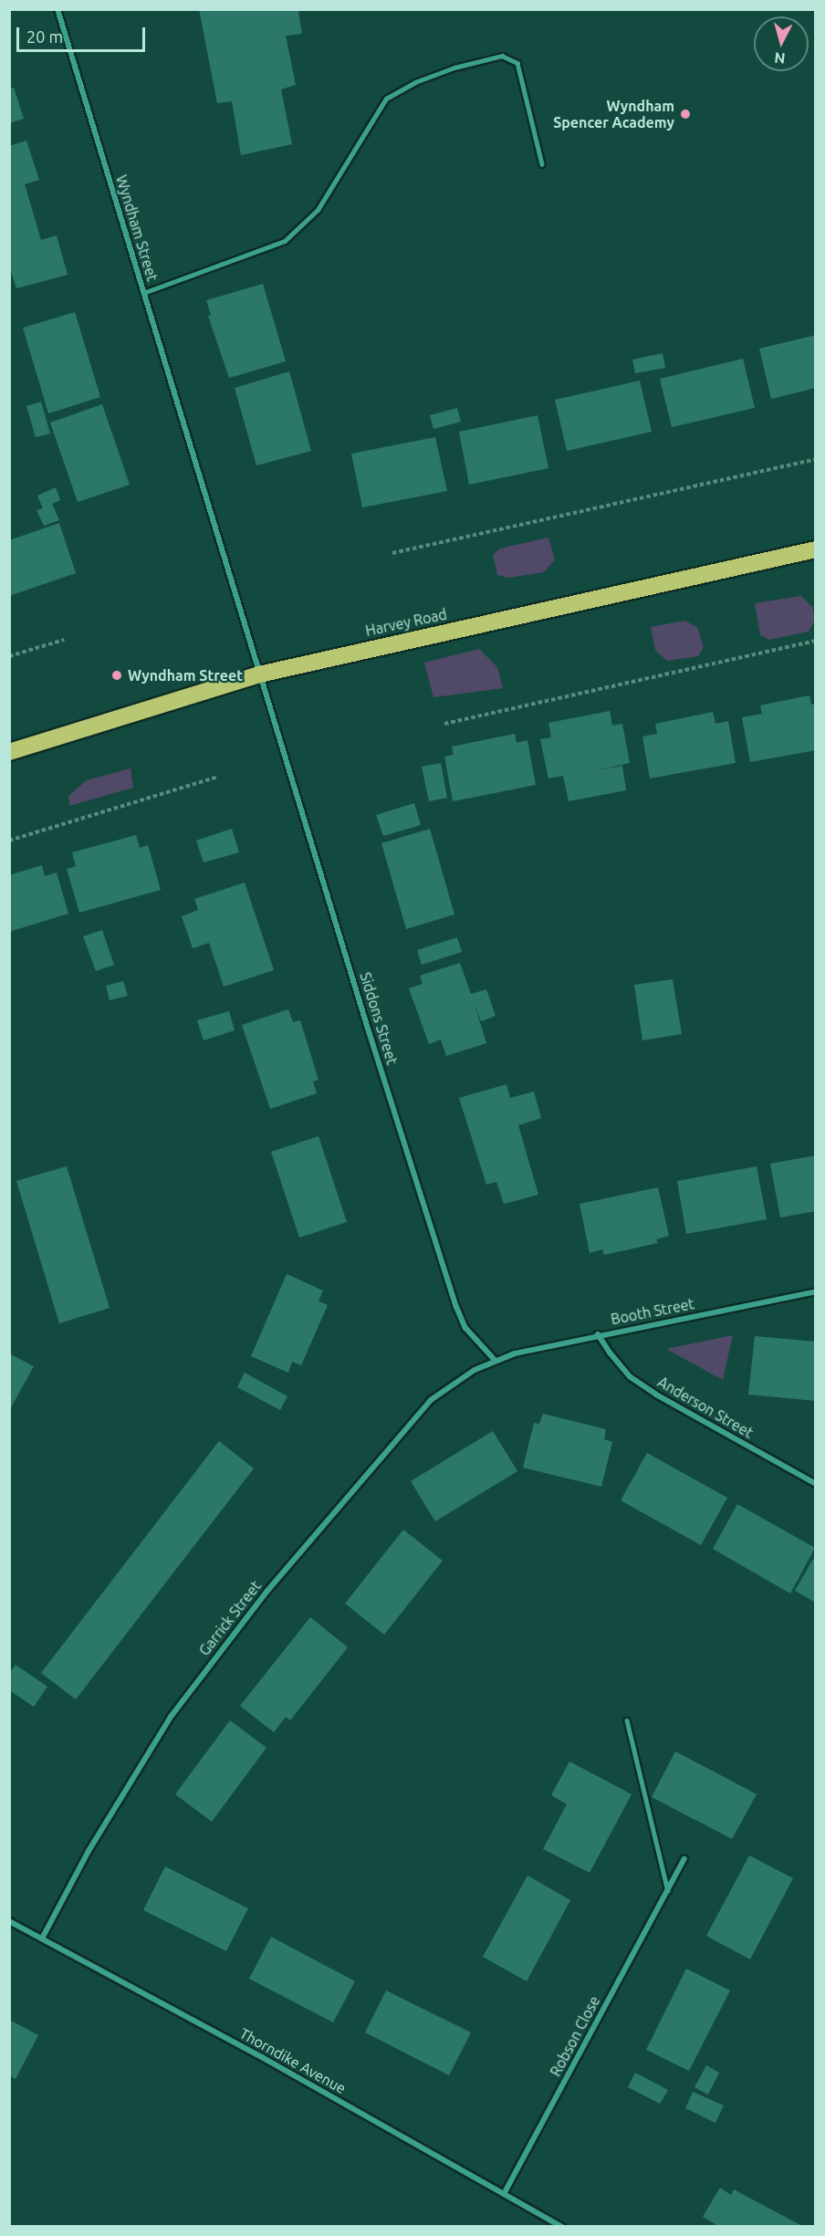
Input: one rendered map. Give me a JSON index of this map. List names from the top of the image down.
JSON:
{
  "streets": {
    "highway": ["Harvey Road"],
    "street": [
      "Wyndham Street",
      "Siddons Street",
      "Booth Street",
      "Anderson Street",
      "Garrick Street",
      "Robson Close",
      "Thorndike Avenue"
    ]
  },
  "crossings": [
    ["Wyndham Street", "Harvey Road"],
    ["Wyndham Street", "Siddons Street"],
    ["Harvey Road", "Siddons Street"],
    ["Siddons Street", "Booth Street"],
    ["Siddons Street", "Garrick Street"],
    ["Booth Street", "Anderson Street"],
    ["Booth Street", "Garrick Street"],
    ["Garrick Street", "Thorndike Avenue"],
    ["Robson Close", "Thorndike Avenue"]
  ],
  "places": ["Wyndham Spencer Academy", "Wyndham Street"],
  "scale_bar": "20 m",
  "north": "bottom"
}
